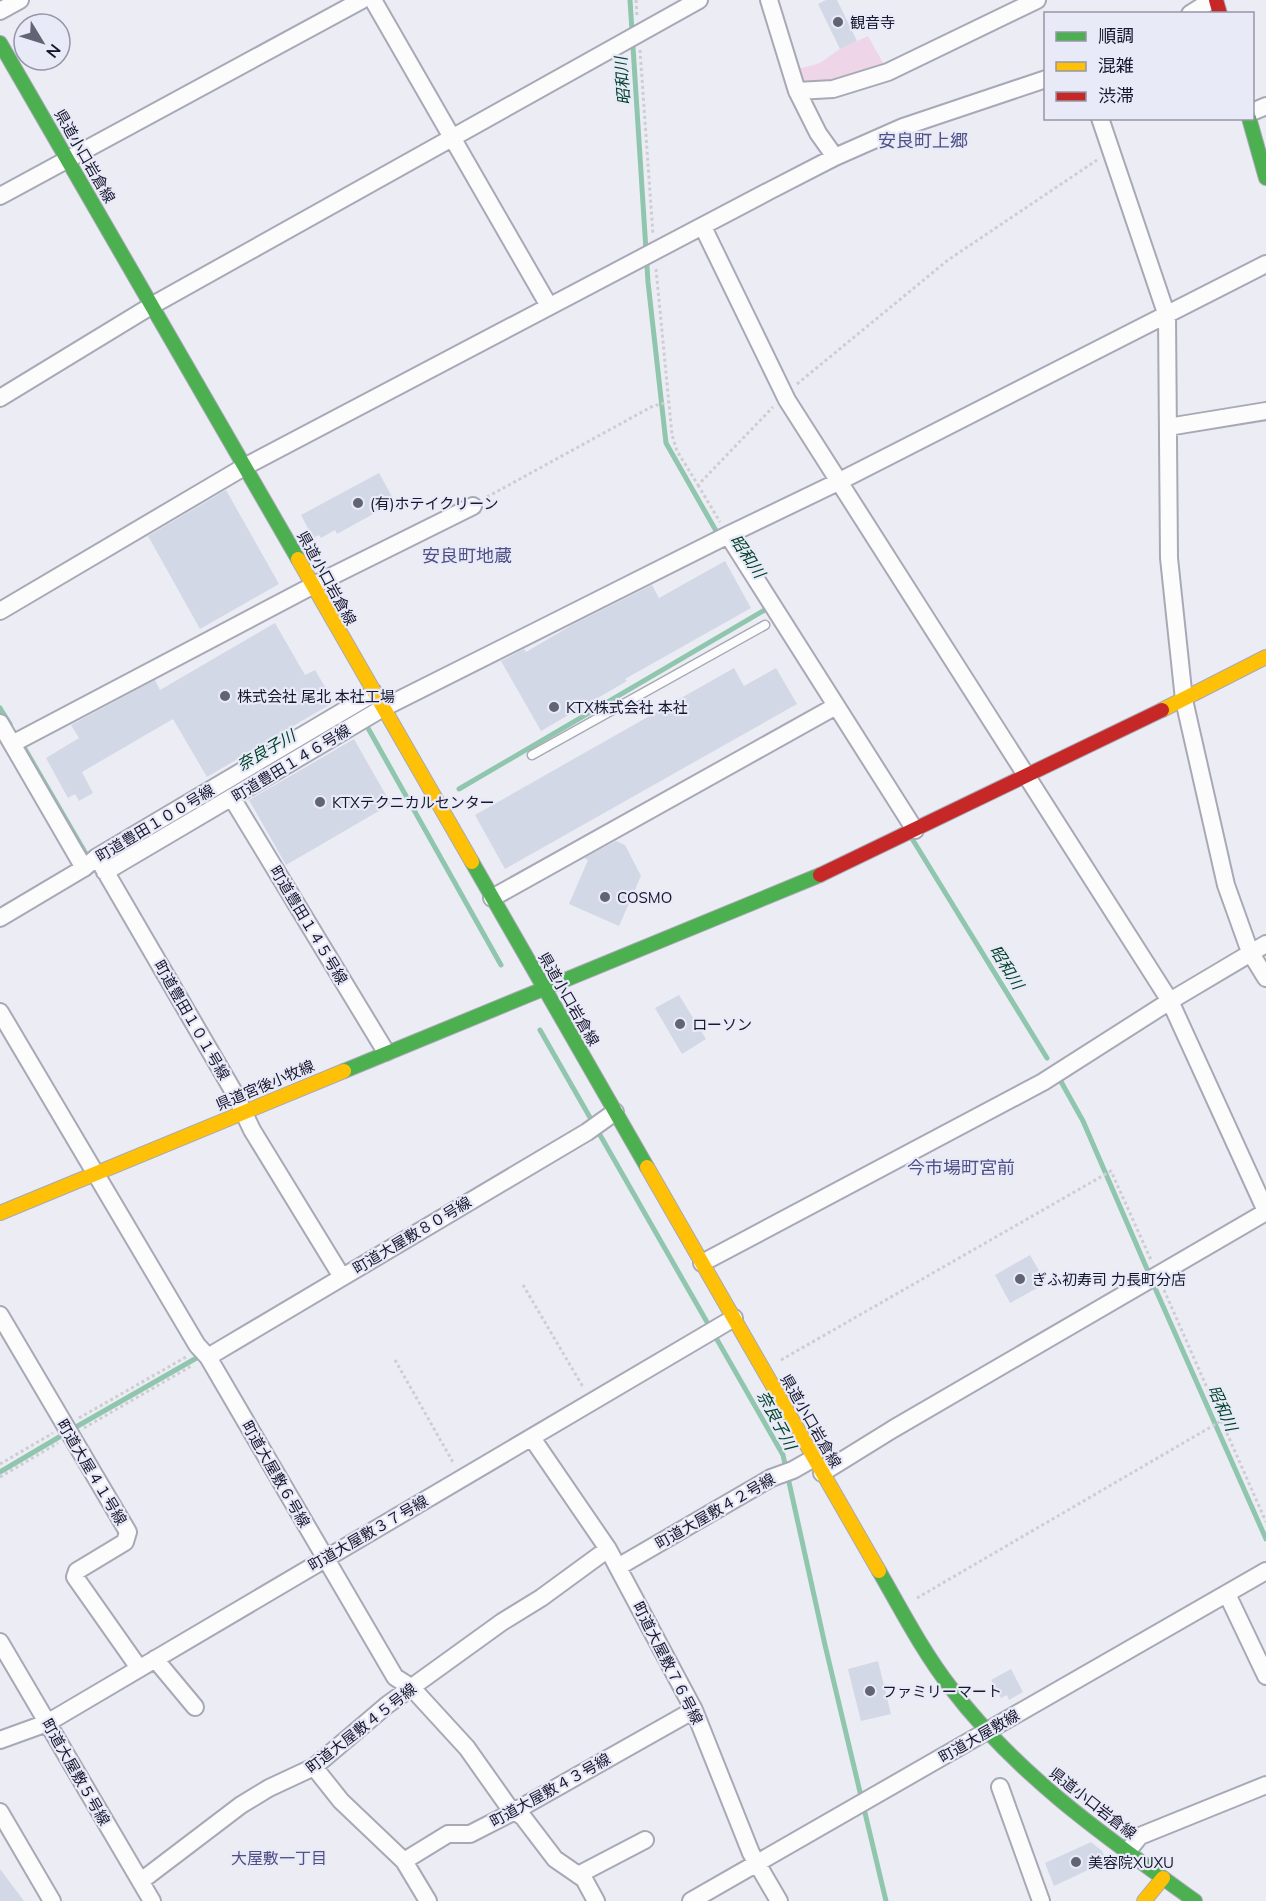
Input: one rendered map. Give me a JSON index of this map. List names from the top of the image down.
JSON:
{
  "streets": {
    "main road": ["県道小口岩倉線", "県道宮後小牧線"],
    "street": [
      "町道豊田１４６号線",
      "町道豊田１００号線",
      "町道豊田１４５号線",
      "町道豊田１０１号線",
      "町道大屋敷８０号線",
      "町道大屋４１号線",
      "町道大屋敷６号線",
      "町道大屋敷４２号線",
      "町道大屋敷３７号線",
      "町道大屋敷７６号線",
      "町道大屋敷４５号線",
      "町道大屋敷線",
      "町道大屋敷５号線",
      "町道大屋敷４３号線"
    ]
  },
  "crossings": [
    ["県道小口岩倉線", "町道豊田１４６号線"],
    ["県道小口岩倉線", "町道豊田１００号線"],
    ["県道小口岩倉線", "県道宮後小牧線"],
    ["県道小口岩倉線", "町道大屋敷８０号線"],
    ["県道小口岩倉線", "町道大屋敷４２号線"],
    ["県道小口岩倉線", "町道大屋敷３７号線"],
    ["県道小口岩倉線", "町道大屋敷線"],
    ["町道豊田１４６号線", "町道豊田１４５号線"],
    ["町道豊田１４６号線", "町道豊田１０１号線"],
    ["町道豊田１００号線", "町道豊田１０１号線"],
    ["町道豊田１４５号線", "県道宮後小牧線"],
    ["町道豊田１０１号線", "県道宮後小牧線"],
    ["町道豊田１０１号線", "町道大屋敷８０号線"],
    ["県道宮後小牧線", "町道大屋敷６号線"],
    ["町道大屋敷８０号線", "町道大屋敷６号線"],
    ["町道大屋４１号線", "町道大屋敷３７号線"],
    ["町道大屋敷６号線", "町道大屋敷３７号線"],
    ["町道大屋敷６号線", "町道大屋敷４５号線"],
    ["町道大屋敷６号線", "町道大屋敷４３号線"],
    ["町道大屋敷４２号線", "町道大屋敷７６号線"],
    ["町道大屋敷３７号線", "町道大屋敷７６号線"],
    ["町道大屋敷３７号線", "町道大屋敷５号線"],
    ["町道大屋敷７６号線", "町道大屋敷４５号線"],
    ["町道大屋敷７６号線", "町道大屋敷線"],
    ["町道大屋敷７６号線", "町道大屋敷４３号線"],
    ["町道大屋敷４５号線", "町道大屋敷５号線"]
  ],
  "districts": [
    "安良町上郷",
    "安良町地蔵",
    "今市場町宮前",
    "大屋敷一丁目"
  ],
  "water": ["昭和川", "奈良子川"],
  "places": [
    "観音寺",
    "(有)ホテイクリーン",
    "株式会社 尾北 本社工場",
    "KTX株式会社 本社",
    "KTXテクニカルセンター",
    "COSMO",
    "ローソン",
    "ぎふ初寿司 力長町分店",
    "ファミリーマート",
    "美容院XUXU"
  ],
  "legend": ["順調", "混雑", "渋滞"],
  "north": "bottom right"
}
